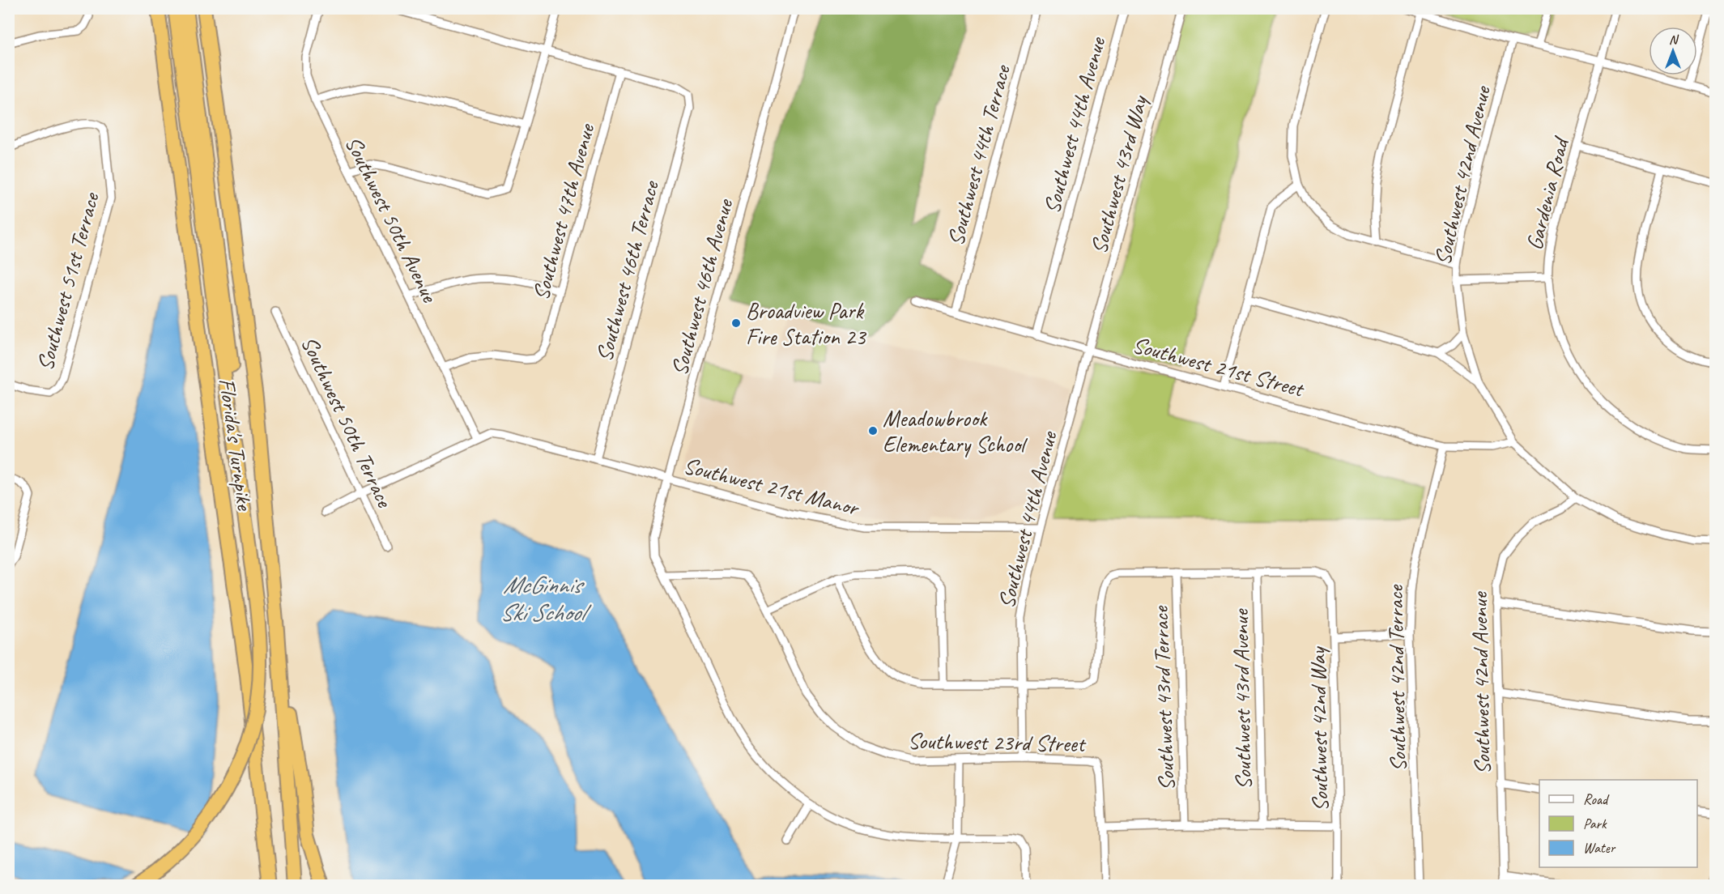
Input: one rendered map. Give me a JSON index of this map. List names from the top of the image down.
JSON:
{
  "streets": {
    "highway": ["Florida's Turnpike"],
    "street": [
      "Southwest 44th Avenue",
      "Southwest 44th Terrace",
      "Southwest 43rd Way",
      "Southwest 42nd Avenue",
      "Gardenia Road",
      "Southwest 47th Avenue",
      "Southwest 50th Avenue",
      "Southwest 46th Terrace",
      "Southwest 51st Terrace",
      "Southwest 46th Avenue",
      "Southwest 21st Street",
      "Southwest 50th Terrace",
      "Southwest 21st Manor",
      "Southwest 42nd Terrace",
      "Southwest 43rd Terrace",
      "Southwest 43rd Avenue",
      "Southwest 42nd Way",
      "Southwest 23rd Street"
    ]
  },
  "crossings": [
    ["Southwest 44th Avenue", "Southwest 43rd Way"],
    ["Southwest 44th Avenue", "Southwest 21st Street"],
    ["Southwest 44th Avenue", "Southwest 21st Manor"],
    ["Southwest 44th Avenue", "Southwest 23rd Street"],
    ["Southwest 44th Terrace", "Southwest 21st Street"],
    ["Southwest 43rd Way", "Southwest 21st Street"],
    ["Southwest 42nd Avenue", "Southwest 21st Street"],
    ["Southwest 47th Avenue", "Southwest 50th Avenue"],
    ["Southwest 47th Avenue", "Southwest 46th Terrace"],
    ["Southwest 50th Avenue", "Southwest 21st Manor"],
    ["Southwest 46th Terrace", "Southwest 21st Manor"],
    ["Southwest 46th Avenue", "Southwest 21st Manor"],
    ["Southwest 46th Avenue", "Southwest 23rd Street"],
    ["Southwest 21st Street", "Southwest 42nd Terrace"],
    ["Southwest 50th Terrace", "Southwest 21st Manor"],
    ["Southwest 43rd Avenue", "Southwest 42nd Way"]
  ],
  "water": ["McGinnis Ski School"],
  "places": ["Broadview Park Fire Station 23", "Meadowbrook Elementary School"],
  "legend": ["Road", "Park", "Water"],
  "north": "top"
}
